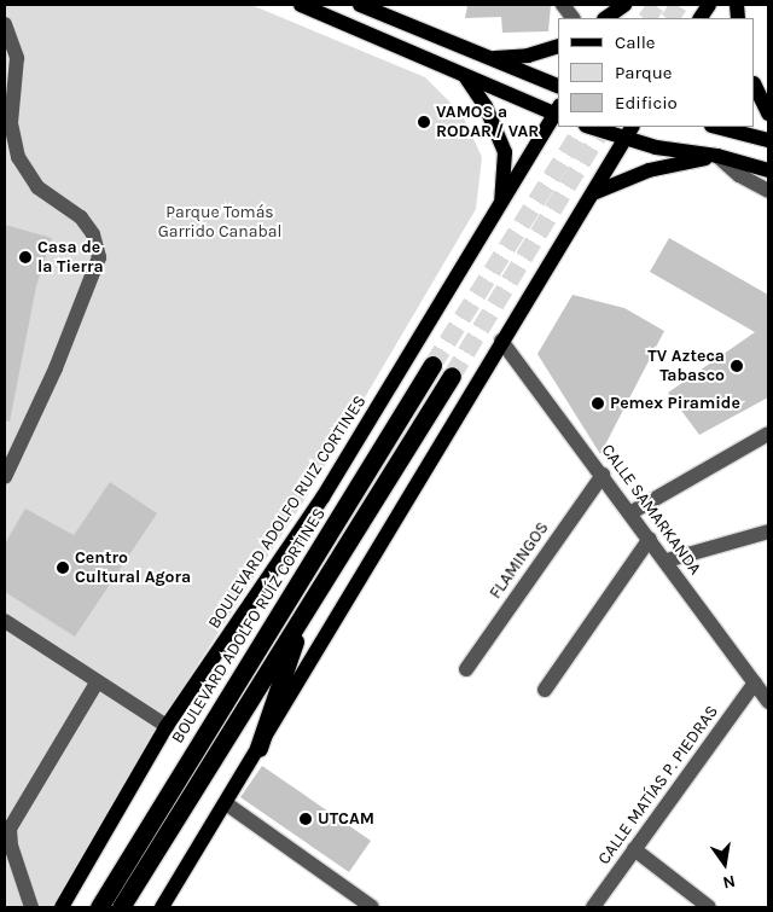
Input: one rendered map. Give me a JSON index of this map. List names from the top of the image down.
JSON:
{
  "streets": {
    "highway": ["BOULEVARD ADOLFO RUÍZ CORTINES"],
    "main road": ["BOULEVARD ADOLFO RUIZ CORTINES"],
    "street": ["CALLE SAMARKANDA", "FLAMINGOS", "CALLE MATÍAS P. PIEDRAS"]
  },
  "crossings": [
    ["CALLE SAMARKANDA", "FLAMINGOS"],
    ["CALLE SAMARKANDA", "CALLE MATÍAS P. PIEDRAS"]
  ],
  "parks": ["Parque Tomás Garrido Canabal"],
  "places": [
    "VAMOS a RODAR / VAR",
    "Casa de la Tierra",
    "TV Azteca Tabasco",
    "Pemex Piramide",
    "Centro Cultural Agora",
    "UTCAM"
  ],
  "legend": ["Calle", "Parque", "Edificio"],
  "north": "bottom"
}
